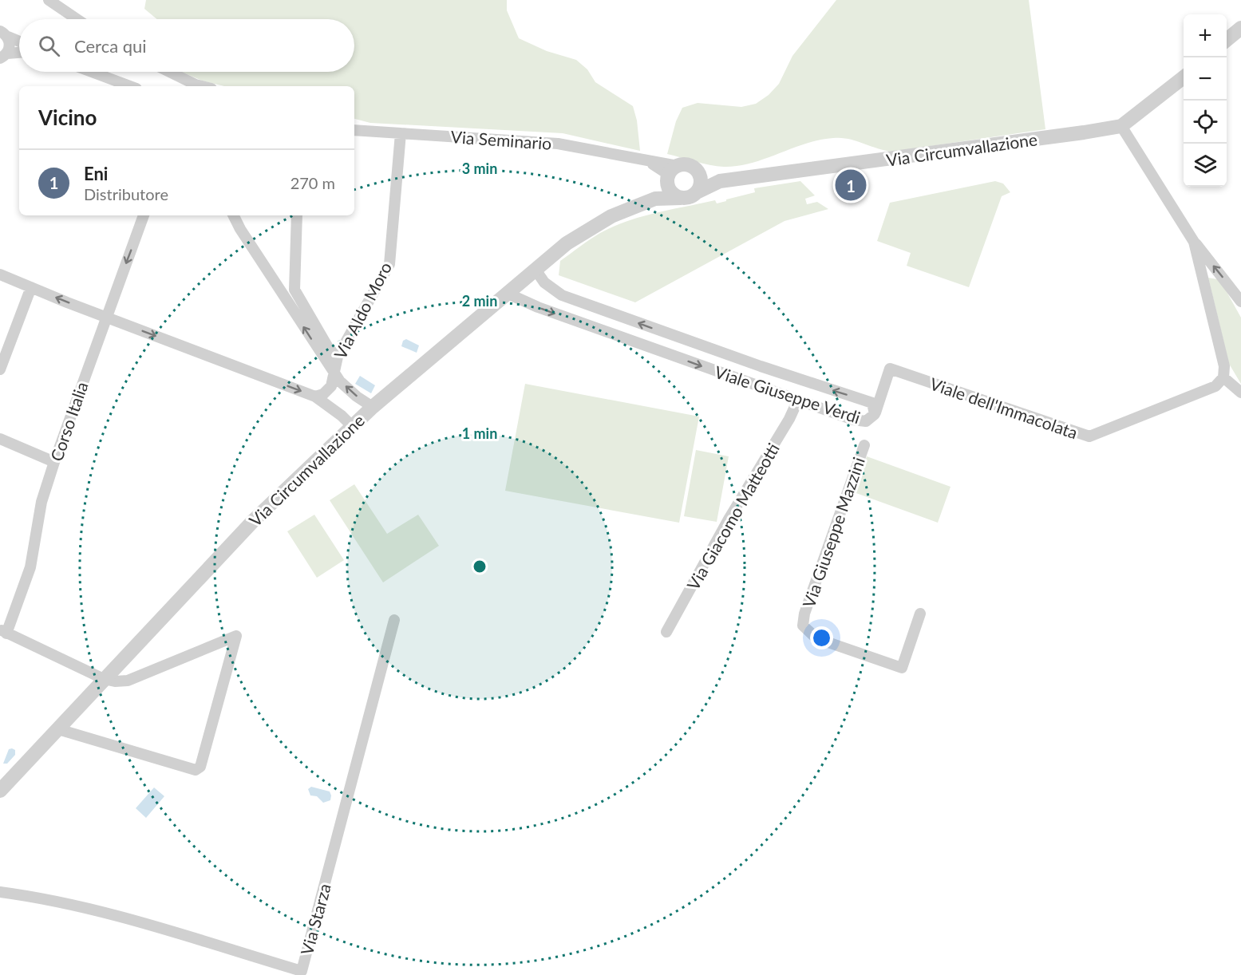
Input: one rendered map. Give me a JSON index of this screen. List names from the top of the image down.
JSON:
{
  "streets": {
    "street": [
      "Via Seminario",
      "Via Circumvallazione",
      "Via Aldo Moro",
      "Viale Giuseppe Verdi",
      "Viale dell'Immacolata",
      "Corso Italia",
      "Via Giacomo Matteotti",
      "Via Giuseppe Mazzini",
      "Via Starza"
    ]
  },
  "crossings": [
    ["Via Seminario", "Via Circumvallazione"],
    ["Via Seminario", "Via Aldo Moro"],
    ["Via Circumvallazione", "Viale Giuseppe Verdi"],
    ["Viale Giuseppe Verdi", "Viale dell'Immacolata"],
    ["Viale Giuseppe Verdi", "Via Giacomo Matteotti"]
  ],
  "page": {
    "map_buttons": ["+", "−"],
    "search": "Cerca qui",
    "heading": "Vicino",
    "list": [
      {
        "mark": "1",
        "name": "Eni",
        "note": "Distributore",
        "value": "270 m"
      }
    ],
    "pins": "1"
  },
  "rings": ["3 min", "2 min", "1 min"]
}
